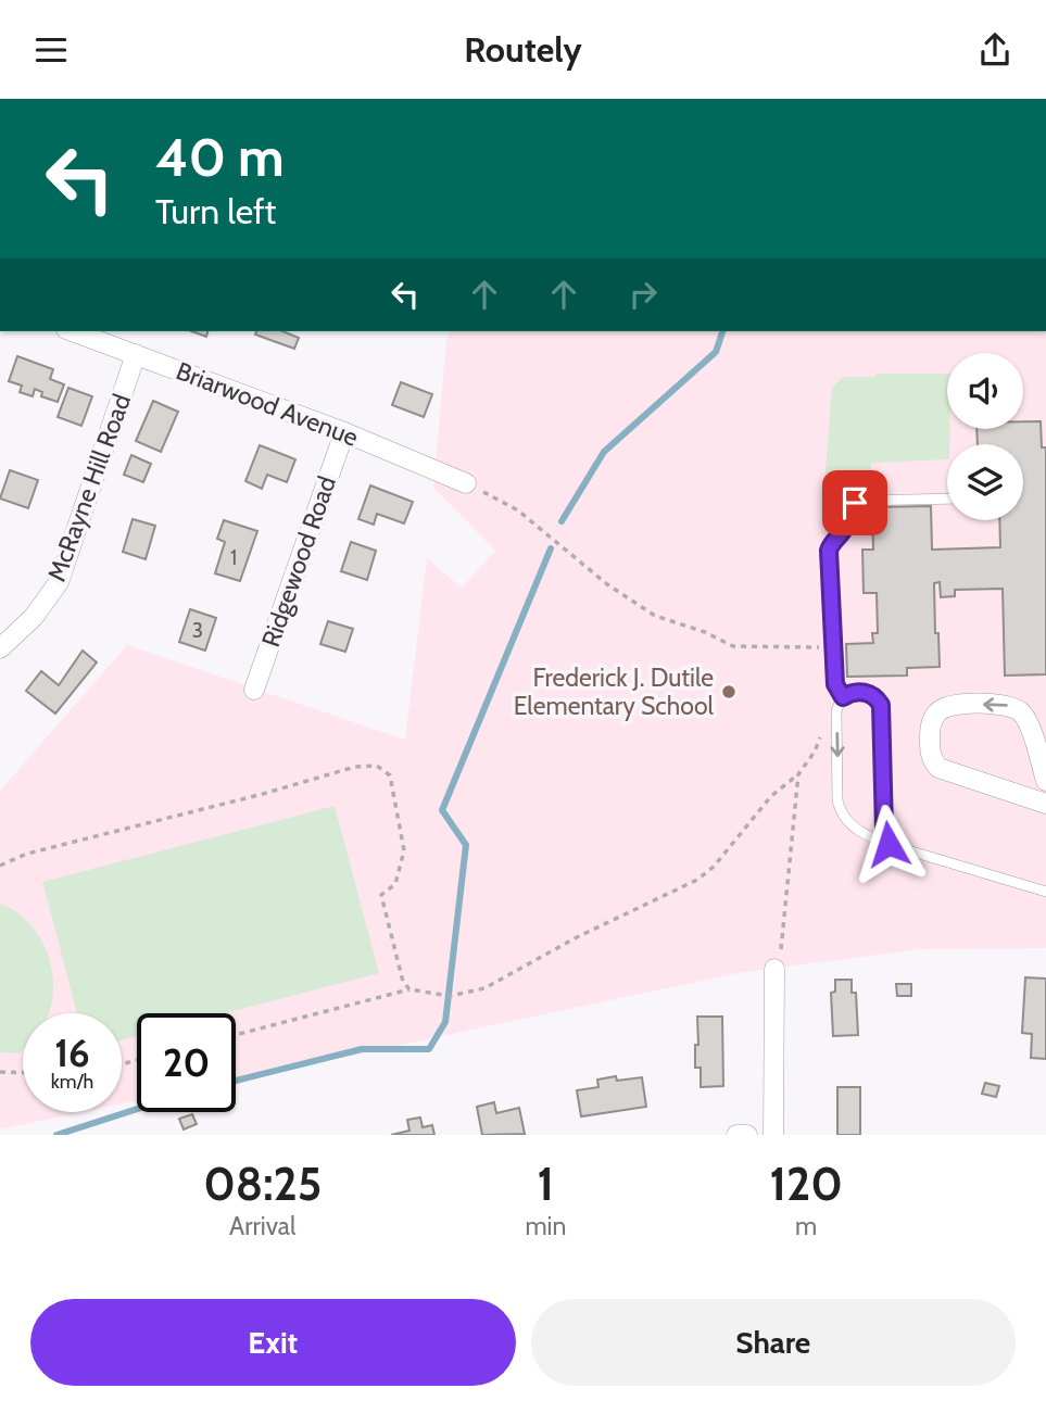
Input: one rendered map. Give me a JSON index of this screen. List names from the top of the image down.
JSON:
{
  "streets": {
    "street": ["Briarwood Avenue", "McRayne Hill Road", "Ridgewood Road"]
  },
  "crossings": [
    ["Briarwood Avenue", "McRayne Hill Road"],
    ["Briarwood Avenue", "Ridgewood Road"]
  ],
  "places": ["Frederick J. Dutile Elementary School"],
  "house_numbers": ["1", "3"],
  "page": {
    "header": "Routely",
    "turn": ["40 m", "Turn left"],
    "speed": "16 km/h",
    "limit": "20",
    "eta": [
      "08:25",
      "Arrival",
      "1",
      "min",
      "120",
      "m"
    ],
    "buttons": ["Exit", "Share"]
  }
}
